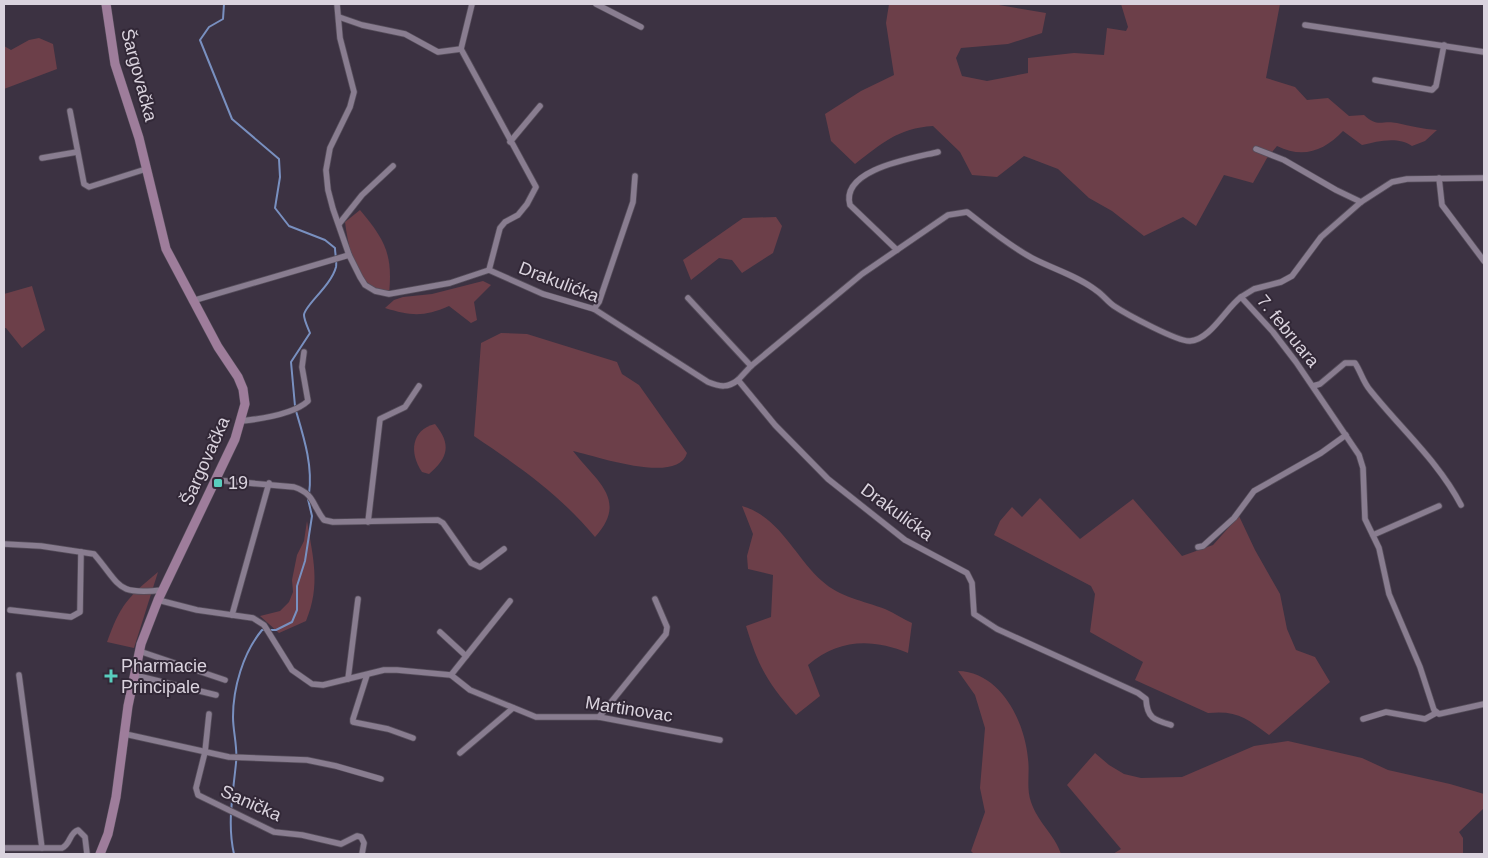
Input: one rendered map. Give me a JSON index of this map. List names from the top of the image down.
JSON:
{
  "streets": {
    "street": [
      "Šargovačka",
      "Drakulićka",
      "7. februara",
      "Martinovac",
      "Sanička"
    ]
  },
  "crossings": [
    ["Šargovačka", "Martinovac"],
    ["Šargovačka", "Sanička"]
  ],
  "places": {
    "transit": ["19"],
    "health": ["Pharmacie Principale"]
  }
}
